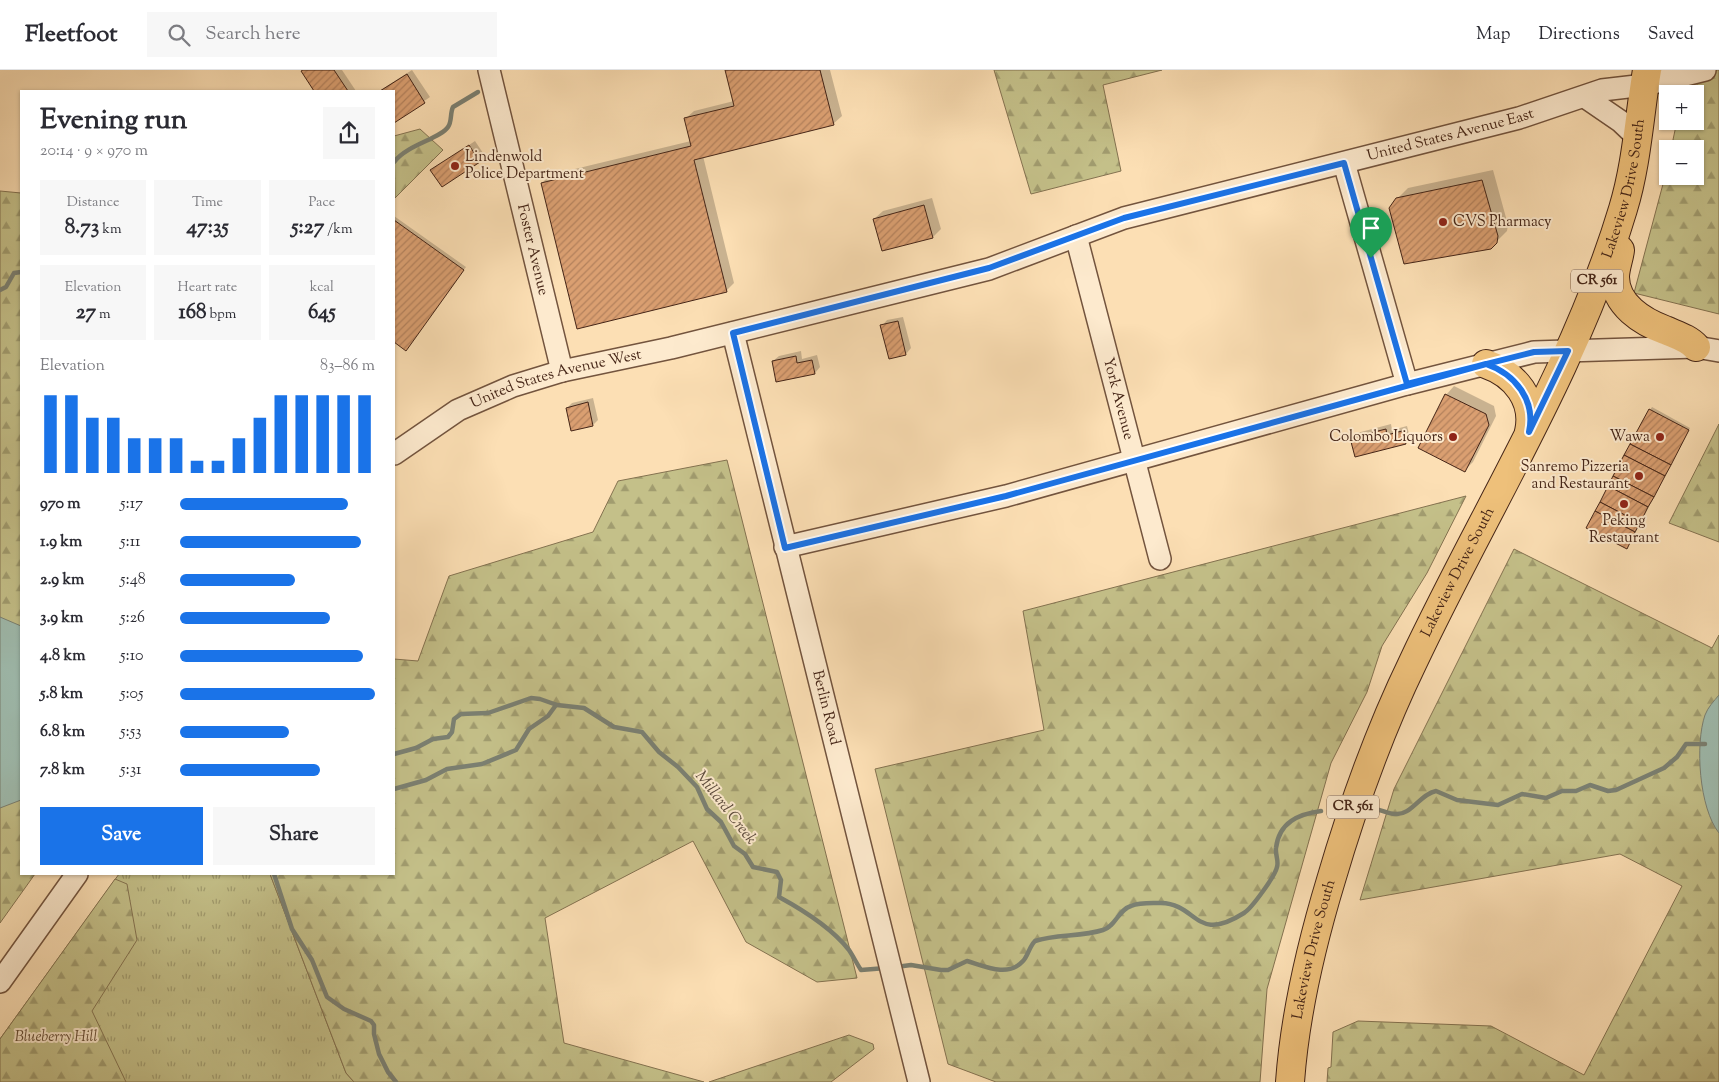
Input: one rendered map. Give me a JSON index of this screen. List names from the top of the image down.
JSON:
{
  "streets": {
    "main road": ["Lakeview Drive South", "CR 561"],
    "street": [
      "United States Avenue East",
      "Foster Avenue",
      "United States Avenue West",
      "York Avenue",
      "Berlin Road"
    ]
  },
  "crossings": [
    ["United States Avenue East", "Lakeview Drive South"],
    ["United States Avenue East", "United States Avenue West"],
    ["United States Avenue East", "York Avenue"],
    ["United States Avenue East", "Berlin Road"],
    ["Foster Avenue", "United States Avenue West"],
    ["United States Avenue West", "Berlin Road"]
  ],
  "water": ["Millard Creek"],
  "parks": ["Blueberry Hill"],
  "places": [
    "Lindenwold Police Department",
    "CVS Pharmacy",
    "Colombo Liquors",
    "Wawa",
    "Sanremo Pizzeria and Restaurant",
    "Peking Restaurant"
  ],
  "page": {
    "header": "Fleetfoot",
    "search": "Search here",
    "nav": ["Map", "Directions", "Saved"],
    "map_buttons": ["+", "−"],
    "heading": ["Evening run", "20:14 · 9 × 970 m"],
    "stats": [
      ["Distance", "8.73 km"],
      ["Time", "47:35"],
      ["Pace", "5:27 /km"],
      ["Elevation", "27 m"],
      ["Heart rate", "168 bpm"],
      ["kcal", "645"]
    ],
    "chart": ["Elevation", "83–86 m"],
    "list": [
      {
        "name": "970 m",
        "note": "5:17"
      },
      {
        "name": "1.9 km",
        "note": "5:11"
      },
      {
        "name": "2.9 km",
        "note": "5:48"
      },
      {
        "name": "3.9 km",
        "note": "5:26"
      },
      {
        "name": "4.8 km",
        "note": "5:10"
      },
      {
        "name": "5.8 km",
        "note": "5:05"
      },
      {
        "name": "6.8 km",
        "note": "5:53"
      },
      {
        "name": "7.8 km",
        "note": "5:31"
      }
    ],
    "buttons": ["Save", "Share"]
  }
}
